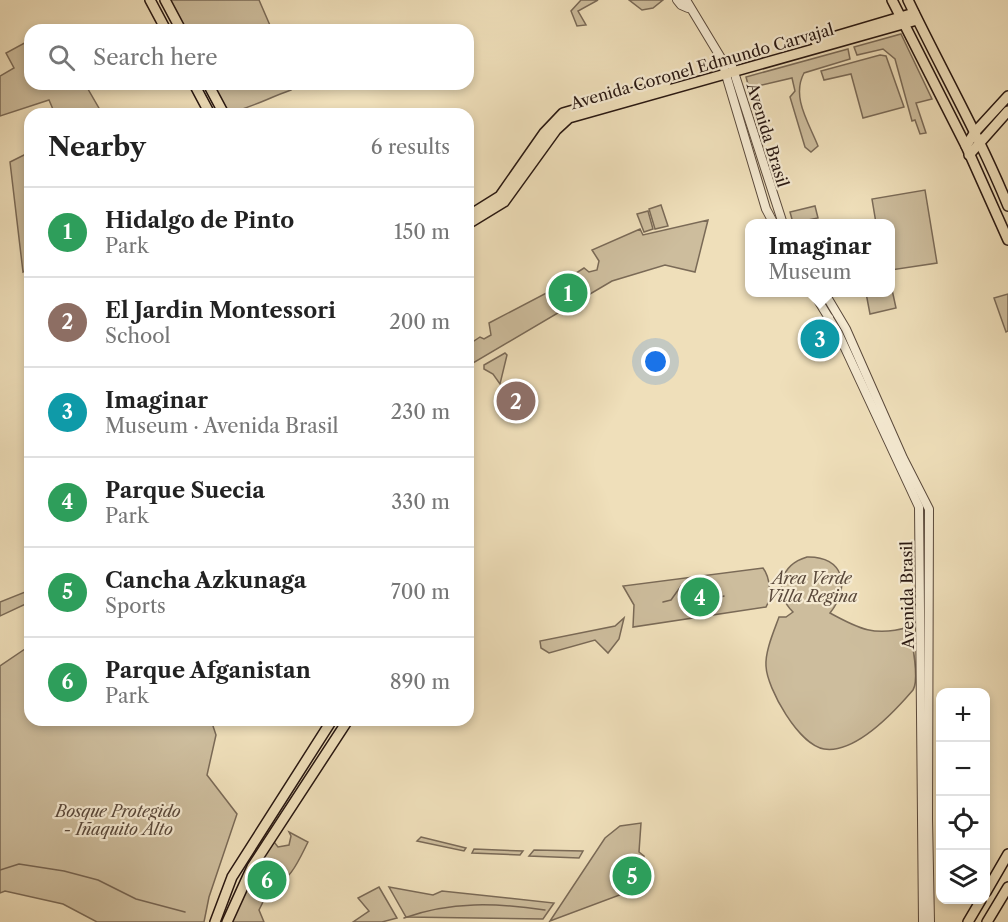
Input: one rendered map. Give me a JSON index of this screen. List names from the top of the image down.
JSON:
{
  "streets": {
    "main road": ["Avenida Coronel Edmundo Carvajal"],
    "street": ["Avenida Brasil"]
  },
  "crossings": [
    ["Avenida Coronel Edmundo Carvajal", "Avenida Brasil"]
  ],
  "parks": ["Area Verde Villa Regina", "Bosque Protegido - Iñaquito Alto"],
  "page": {
    "search": "Search here",
    "heading": ["Nearby", "6 results"],
    "list": [
      {
        "mark": "1",
        "name": "Hidalgo de Pinto",
        "note": "Park",
        "value": "150 m"
      },
      {
        "mark": "2",
        "name": "El Jardin Montessori",
        "note": "School",
        "value": "200 m"
      },
      {
        "mark": "3",
        "name": "Imaginar",
        "note": "Museum · Avenida Brasil",
        "value": "230 m"
      },
      {
        "mark": "4",
        "name": "Parque Suecia",
        "note": "Park",
        "value": "330 m"
      },
      {
        "mark": "5",
        "name": "Cancha Azkunaga",
        "note": "Sports",
        "value": "700 m"
      },
      {
        "mark": "6",
        "name": "Parque Afganistan",
        "note": "Park",
        "value": "890 m"
      }
    ],
    "popup": ["Imaginar", "Museum"],
    "pins": [
      "1",
      "3",
      "2",
      "4",
      "5",
      "6"
    ],
    "map_buttons": ["+", "−"]
  }
}
